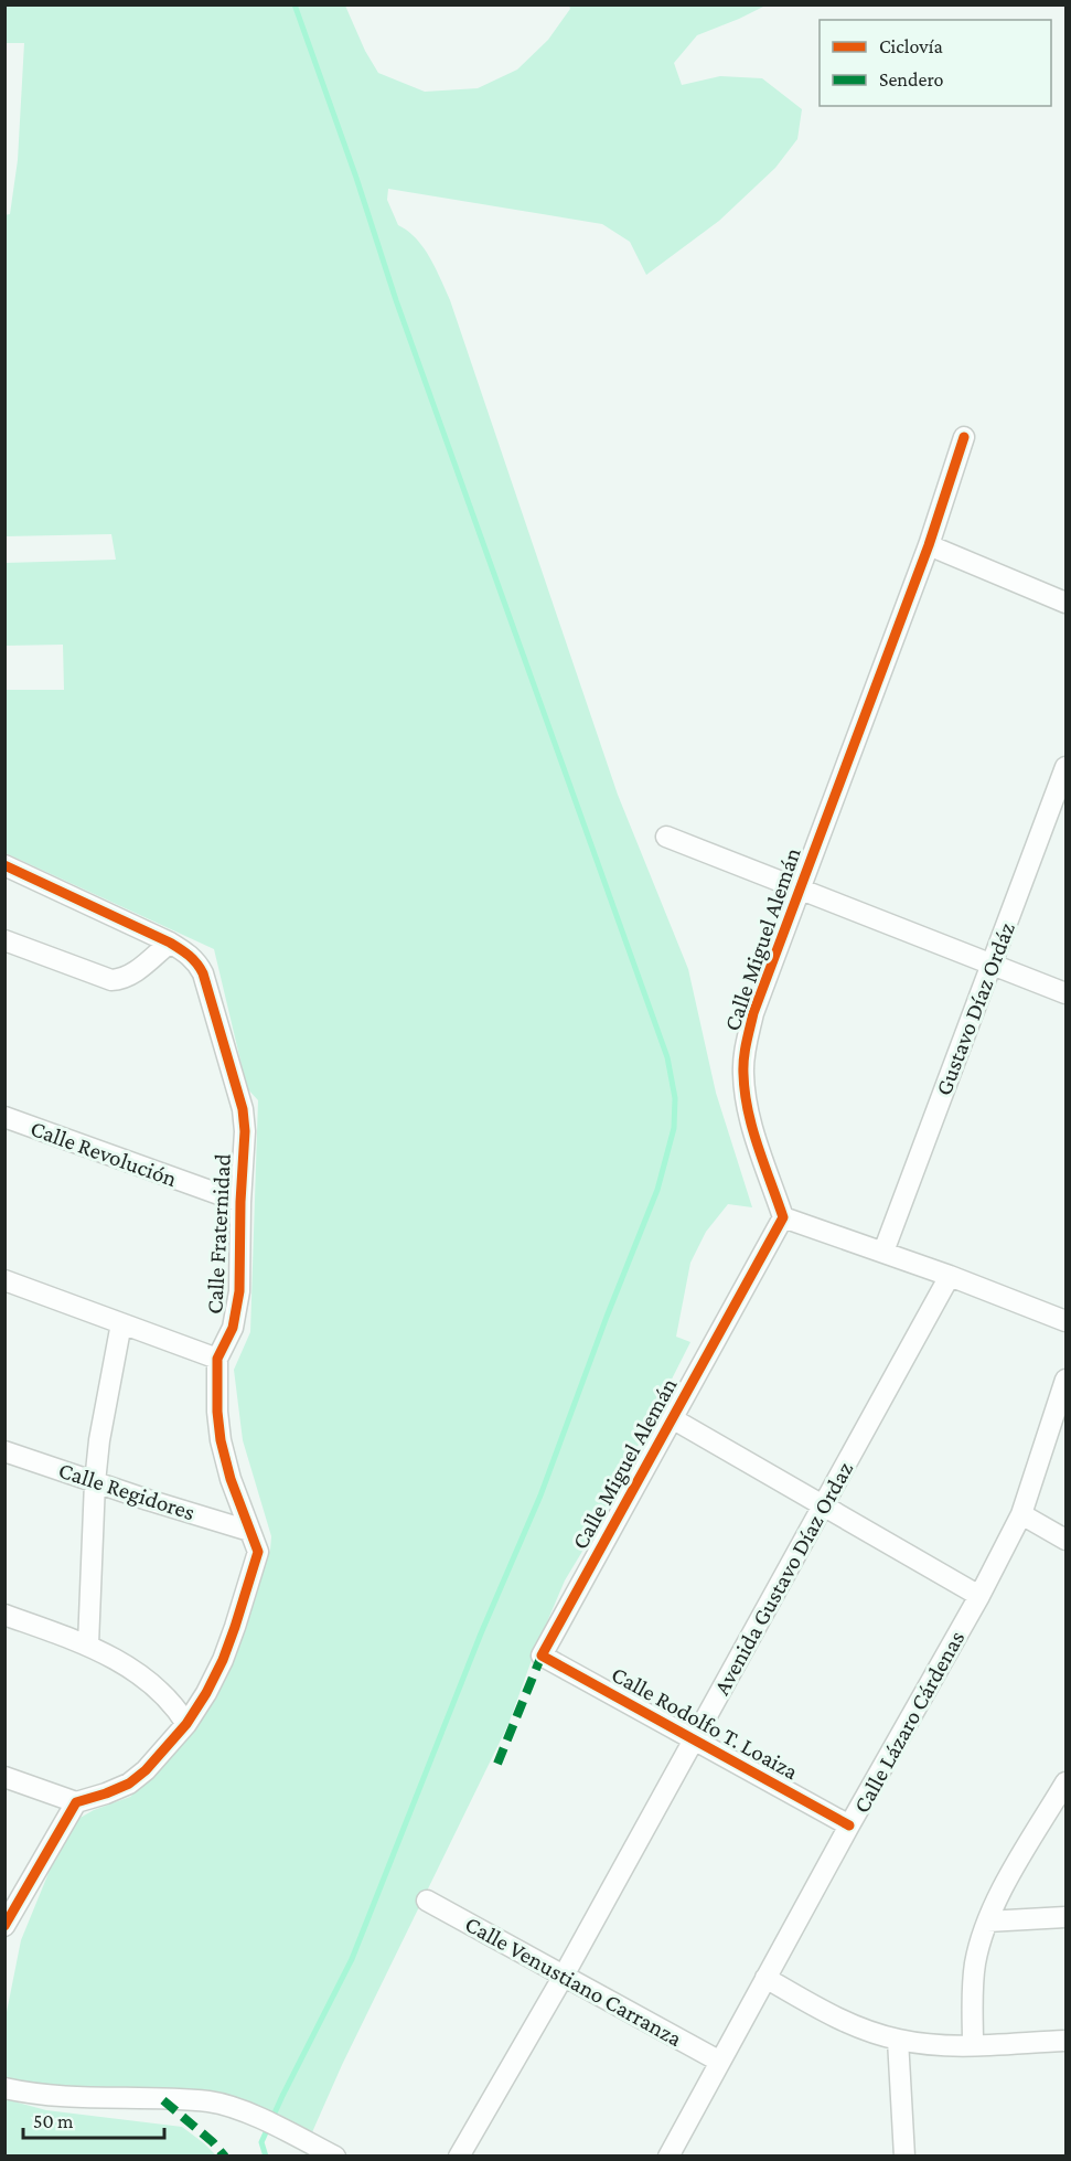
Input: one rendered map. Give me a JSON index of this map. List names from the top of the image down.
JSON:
{
  "streets": {
    "street": [
      "Calle Miguel Alemán",
      "Gustavo Díaz Ordáz",
      "Calle Revolución",
      "Calle Fraternidad",
      "Calle Regidores",
      "Avenida Gustavo Díaz Ordaz",
      "Calle Lázaro Cárdenas",
      "Calle Rodolfo T. Loaiza",
      "Calle Venustiano Carranza"
    ]
  },
  "crossings": [
    ["Calle Miguel Alemán", "Calle Rodolfo T. Loaiza"],
    ["Calle Revolución", "Calle Fraternidad"],
    ["Calle Fraternidad", "Calle Regidores"],
    ["Avenida Gustavo Díaz Ordaz", "Calle Rodolfo T. Loaiza"],
    ["Avenida Gustavo Díaz Ordaz", "Calle Venustiano Carranza"],
    ["Calle Lázaro Cárdenas", "Calle Rodolfo T. Loaiza"],
    ["Calle Lázaro Cárdenas", "Calle Venustiano Carranza"]
  ],
  "legend": ["Ciclovía", "Sendero"],
  "scale_bar": "50 m"
}
